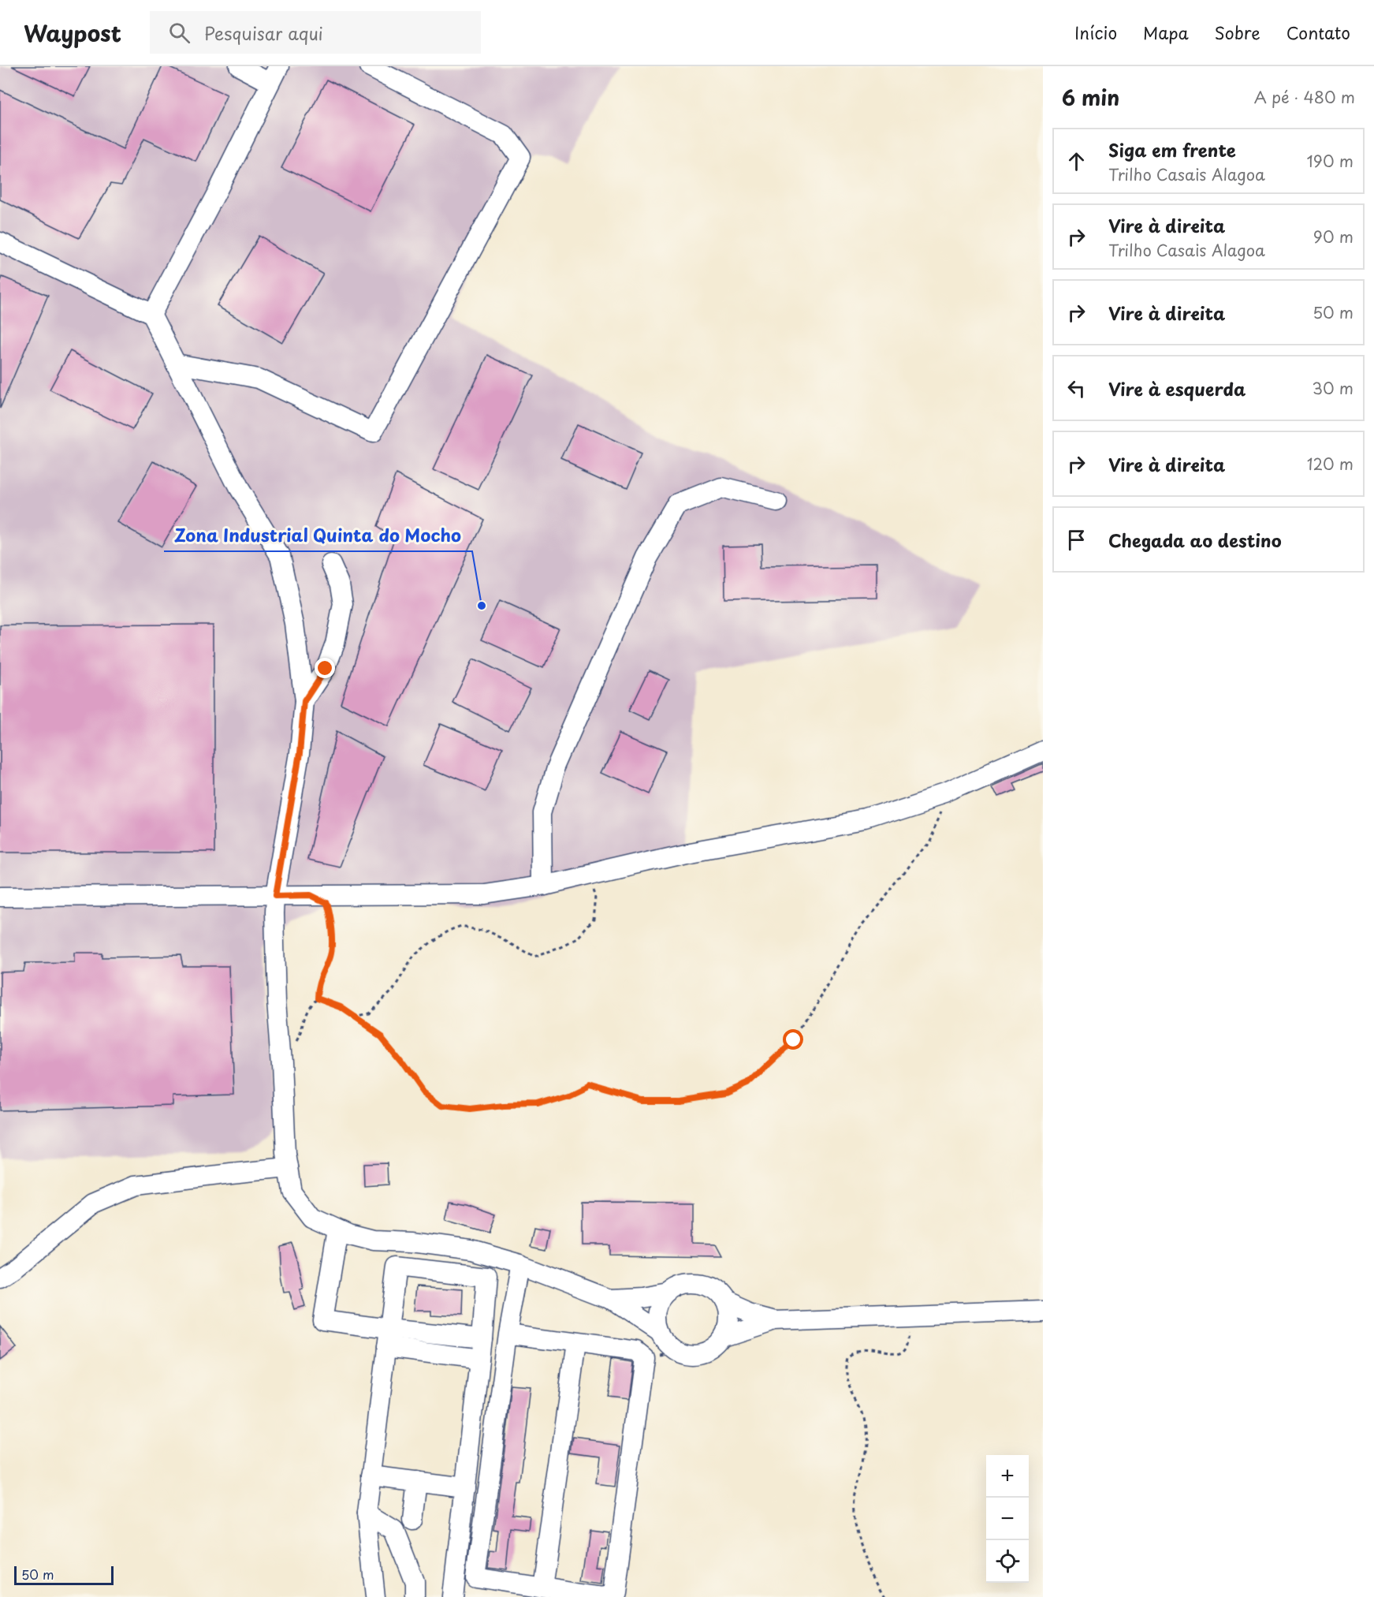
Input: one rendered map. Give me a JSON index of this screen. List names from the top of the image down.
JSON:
{
  "places": ["Zona Industrial Quinta do Mocho"],
  "scale_bar": "50 m",
  "page": {
    "header": "Waypost",
    "search": "Pesquisar aqui",
    "nav": [
      "Início",
      "Mapa",
      "Sobre",
      "Contato"
    ],
    "heading": ["6 min", "A pé · 480 m"],
    "list": [
      ["Siga em frente", "Trilho Casais Alagoa", "190 m"],
      ["Vire à direita", "Trilho Casais Alagoa", "90 m"],
      ["Vire à direita", "50 m"],
      ["Vire à esquerda", "30 m"],
      ["Vire à direita", "120 m"],
      "Chegada ao destino"
    ],
    "map_buttons": ["+", "−"],
    "scale": "50 m"
  }
}
